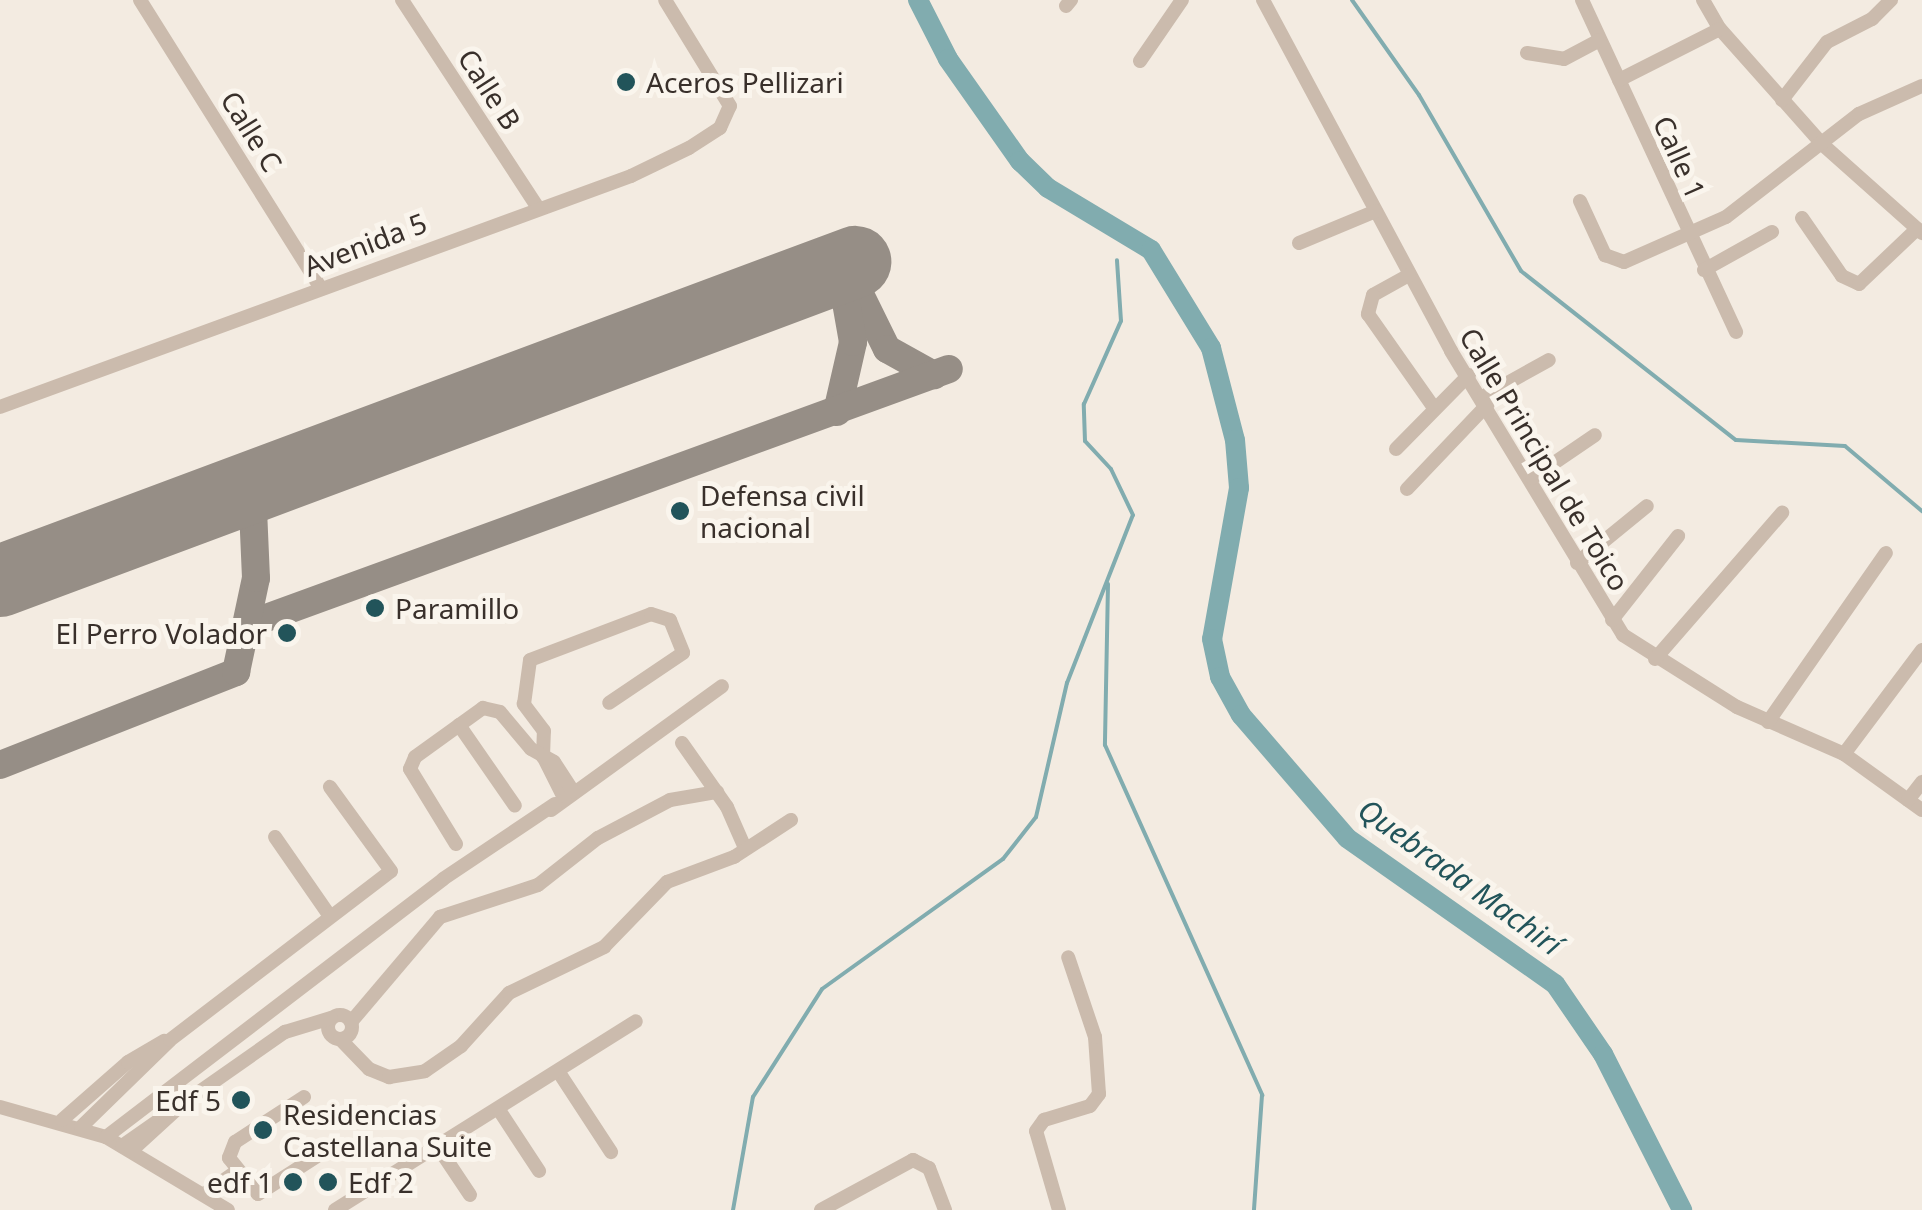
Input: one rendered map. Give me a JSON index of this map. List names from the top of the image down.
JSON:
{
  "streets": {
    "street": [
      "Calle B",
      "Calle C",
      "Calle 1",
      "Avenida 5",
      "Calle Principal de Toico"
    ]
  },
  "crossings": [
    ["Calle B", "Avenida 5"],
    ["Calle C", "Avenida 5"]
  ],
  "water": ["Quebrada Machirí"],
  "places": [
    "Aceros Pellizari",
    "Defensa civil nacional",
    "Paramillo",
    "El Perro Volador",
    "Edf 5",
    "Residencias Castellana Suite",
    "edf 1",
    "Edf 2"
  ]
}
